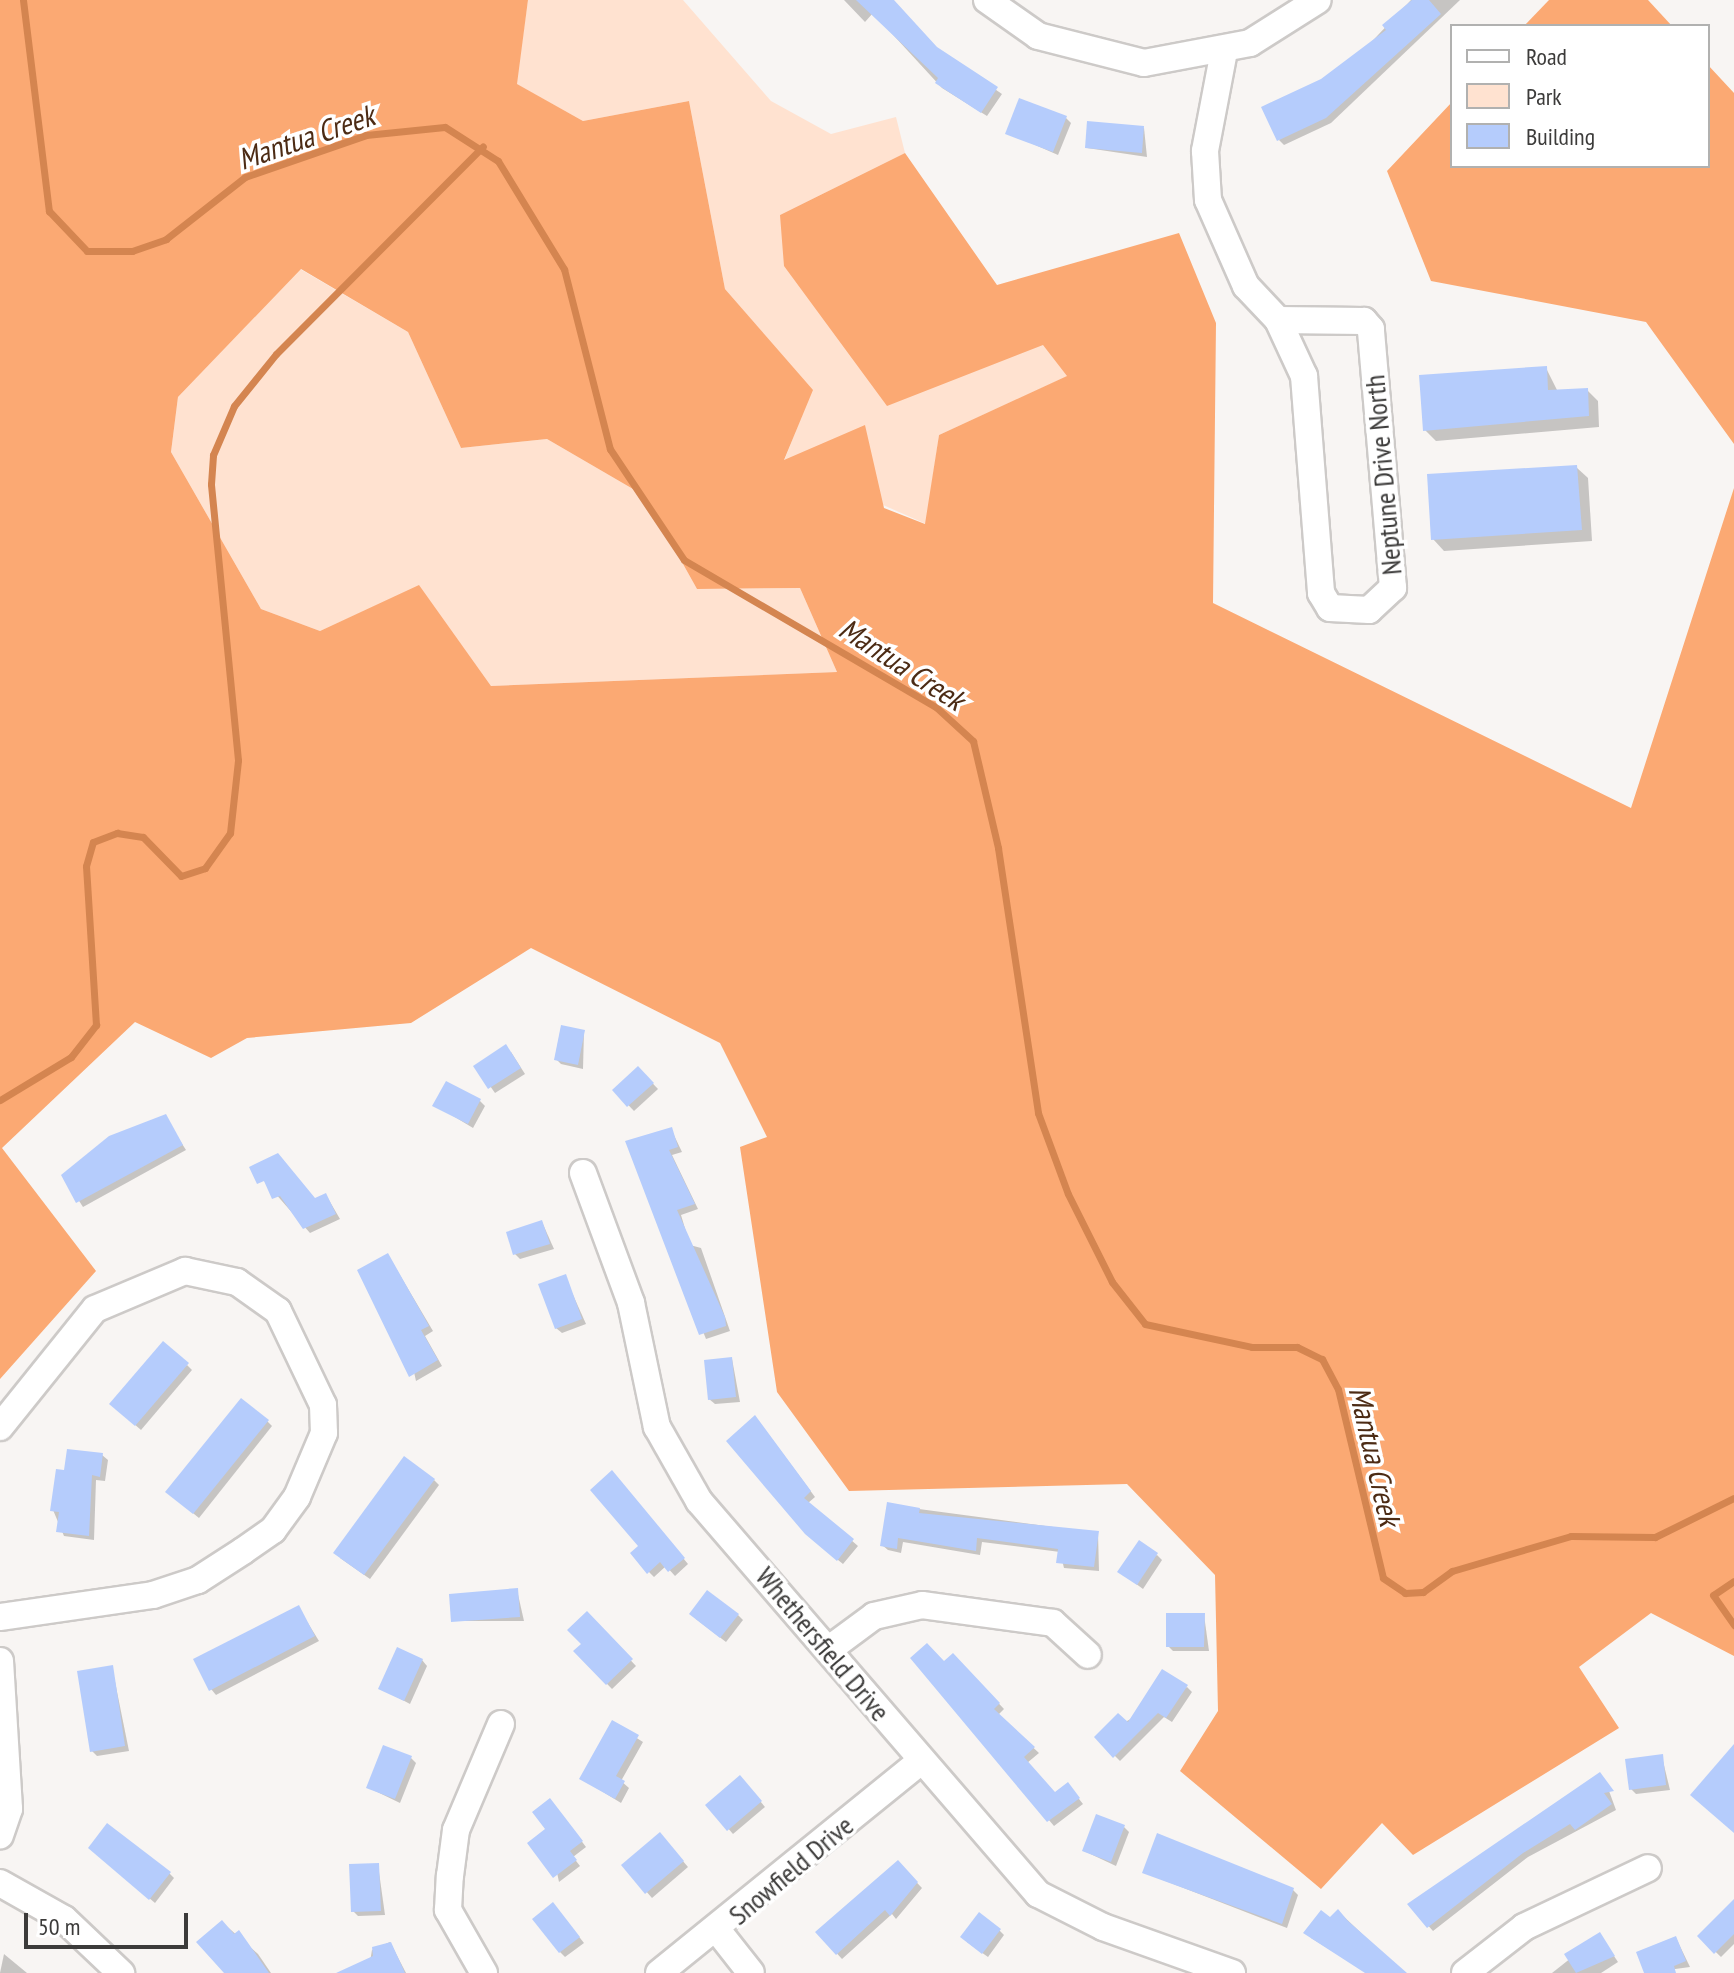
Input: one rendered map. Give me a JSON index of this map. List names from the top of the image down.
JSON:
{
  "streets": {
    "street": ["Neptune Drive North", "Whethersfield Drive", "Snowfield Drive"]
  },
  "crossings": [
    ["Whethersfield Drive", "Snowfield Drive"]
  ],
  "water": ["Mantua Creek"],
  "legend": ["Road", "Park", "Building"],
  "scale_bar": "50 m"
}
